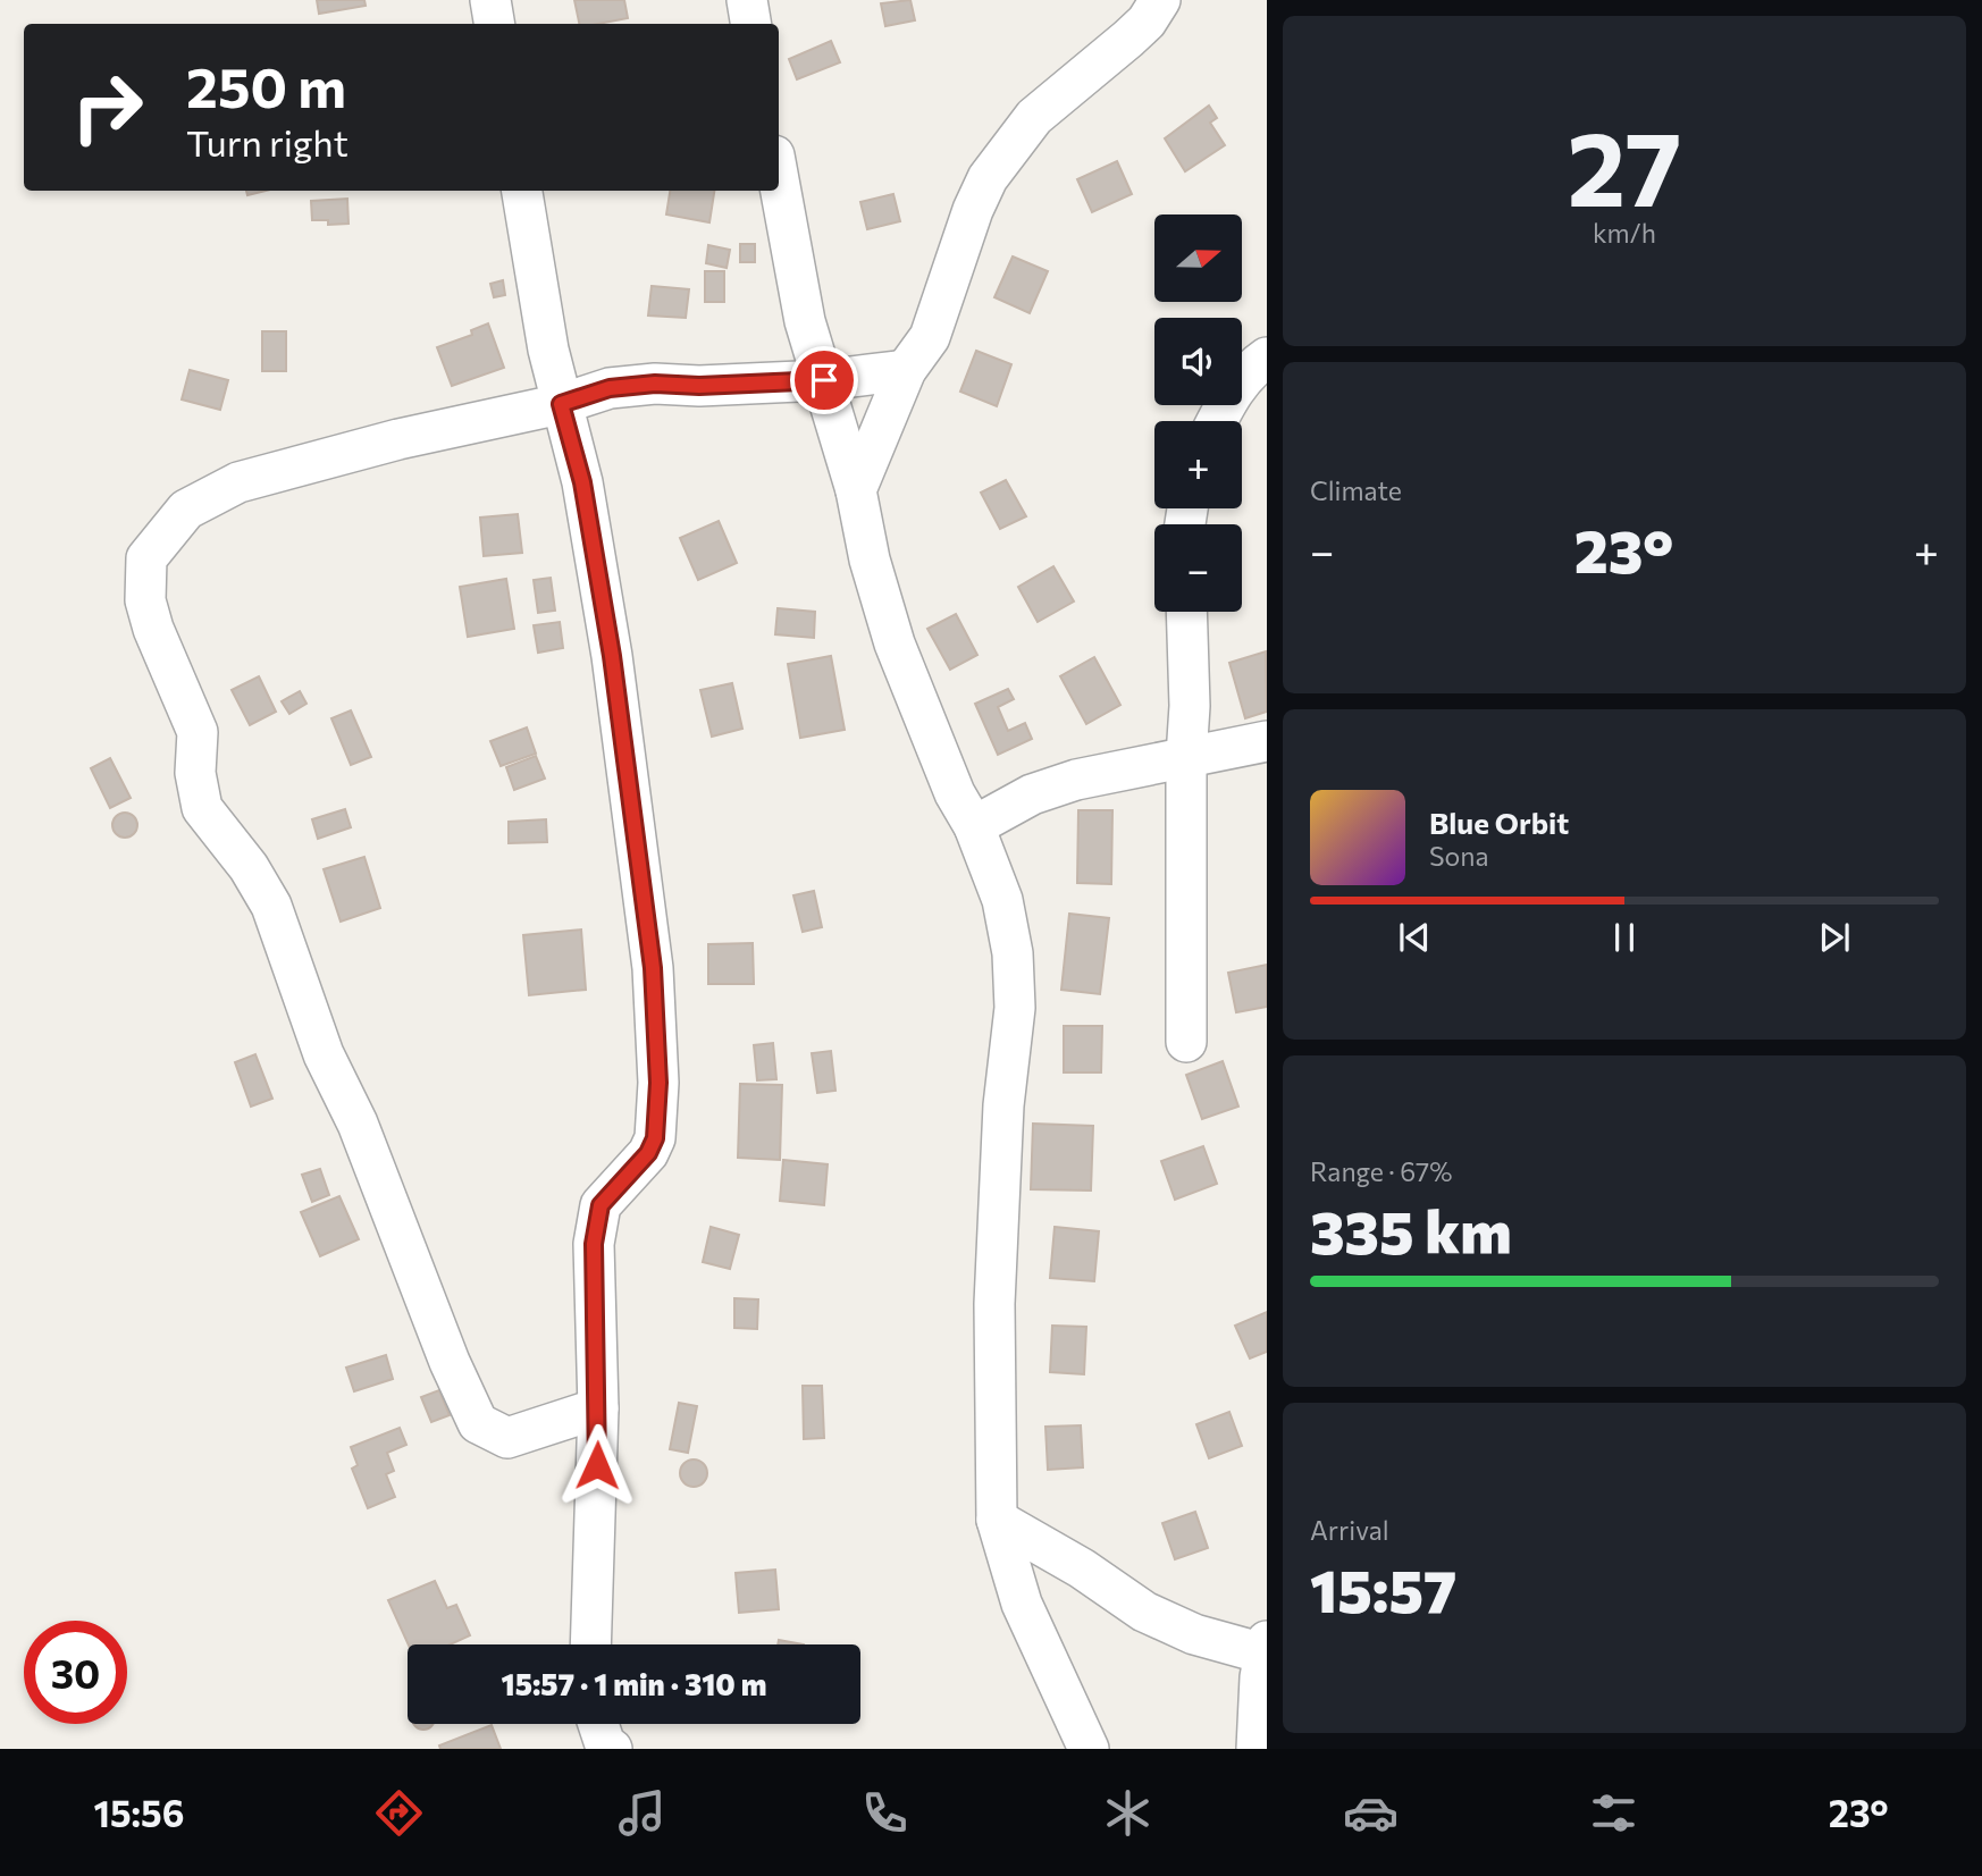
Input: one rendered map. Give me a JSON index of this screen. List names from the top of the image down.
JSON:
{
  "north": "right",
  "page": {
    "tile": [
      ["27", "km/h"],
      "Climate",
      ["Range · 67%", "335 km"],
      ["Arrival", "15:57"]
    ],
    "turn": ["250 m", "Turn right"],
    "map_buttons": ["+", "−"],
    "heat": ["−", "23°", "+"],
    "song": ["Blue Orbit", "Sona"],
    "limit": "30",
    "trip": "15:57 · 1 min · 310 m",
    "tabs": ["15:56", "23°"]
  }
}
